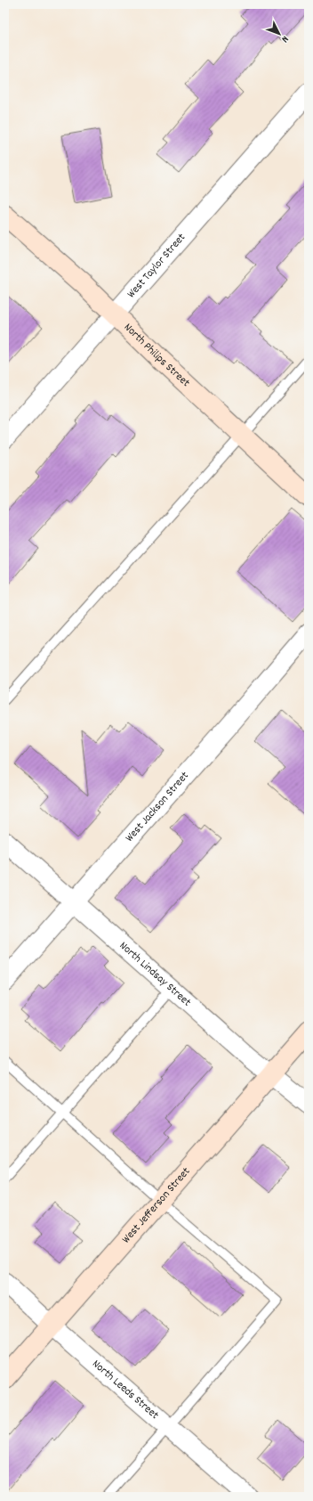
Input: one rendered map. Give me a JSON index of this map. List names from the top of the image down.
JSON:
{
  "streets": {
    "street": [
      "West Taylor Street",
      "North Philips Street",
      "West Jackson Street",
      "North Lindsay Street",
      "West Jefferson Street",
      "North Leeds Street"
    ]
  },
  "crossings": [
    ["West Taylor Street", "North Philips Street"],
    ["West Jackson Street", "North Lindsay Street"],
    ["North Lindsay Street", "West Jefferson Street"],
    ["West Jefferson Street", "North Leeds Street"]
  ],
  "north": "bottom right"
}
